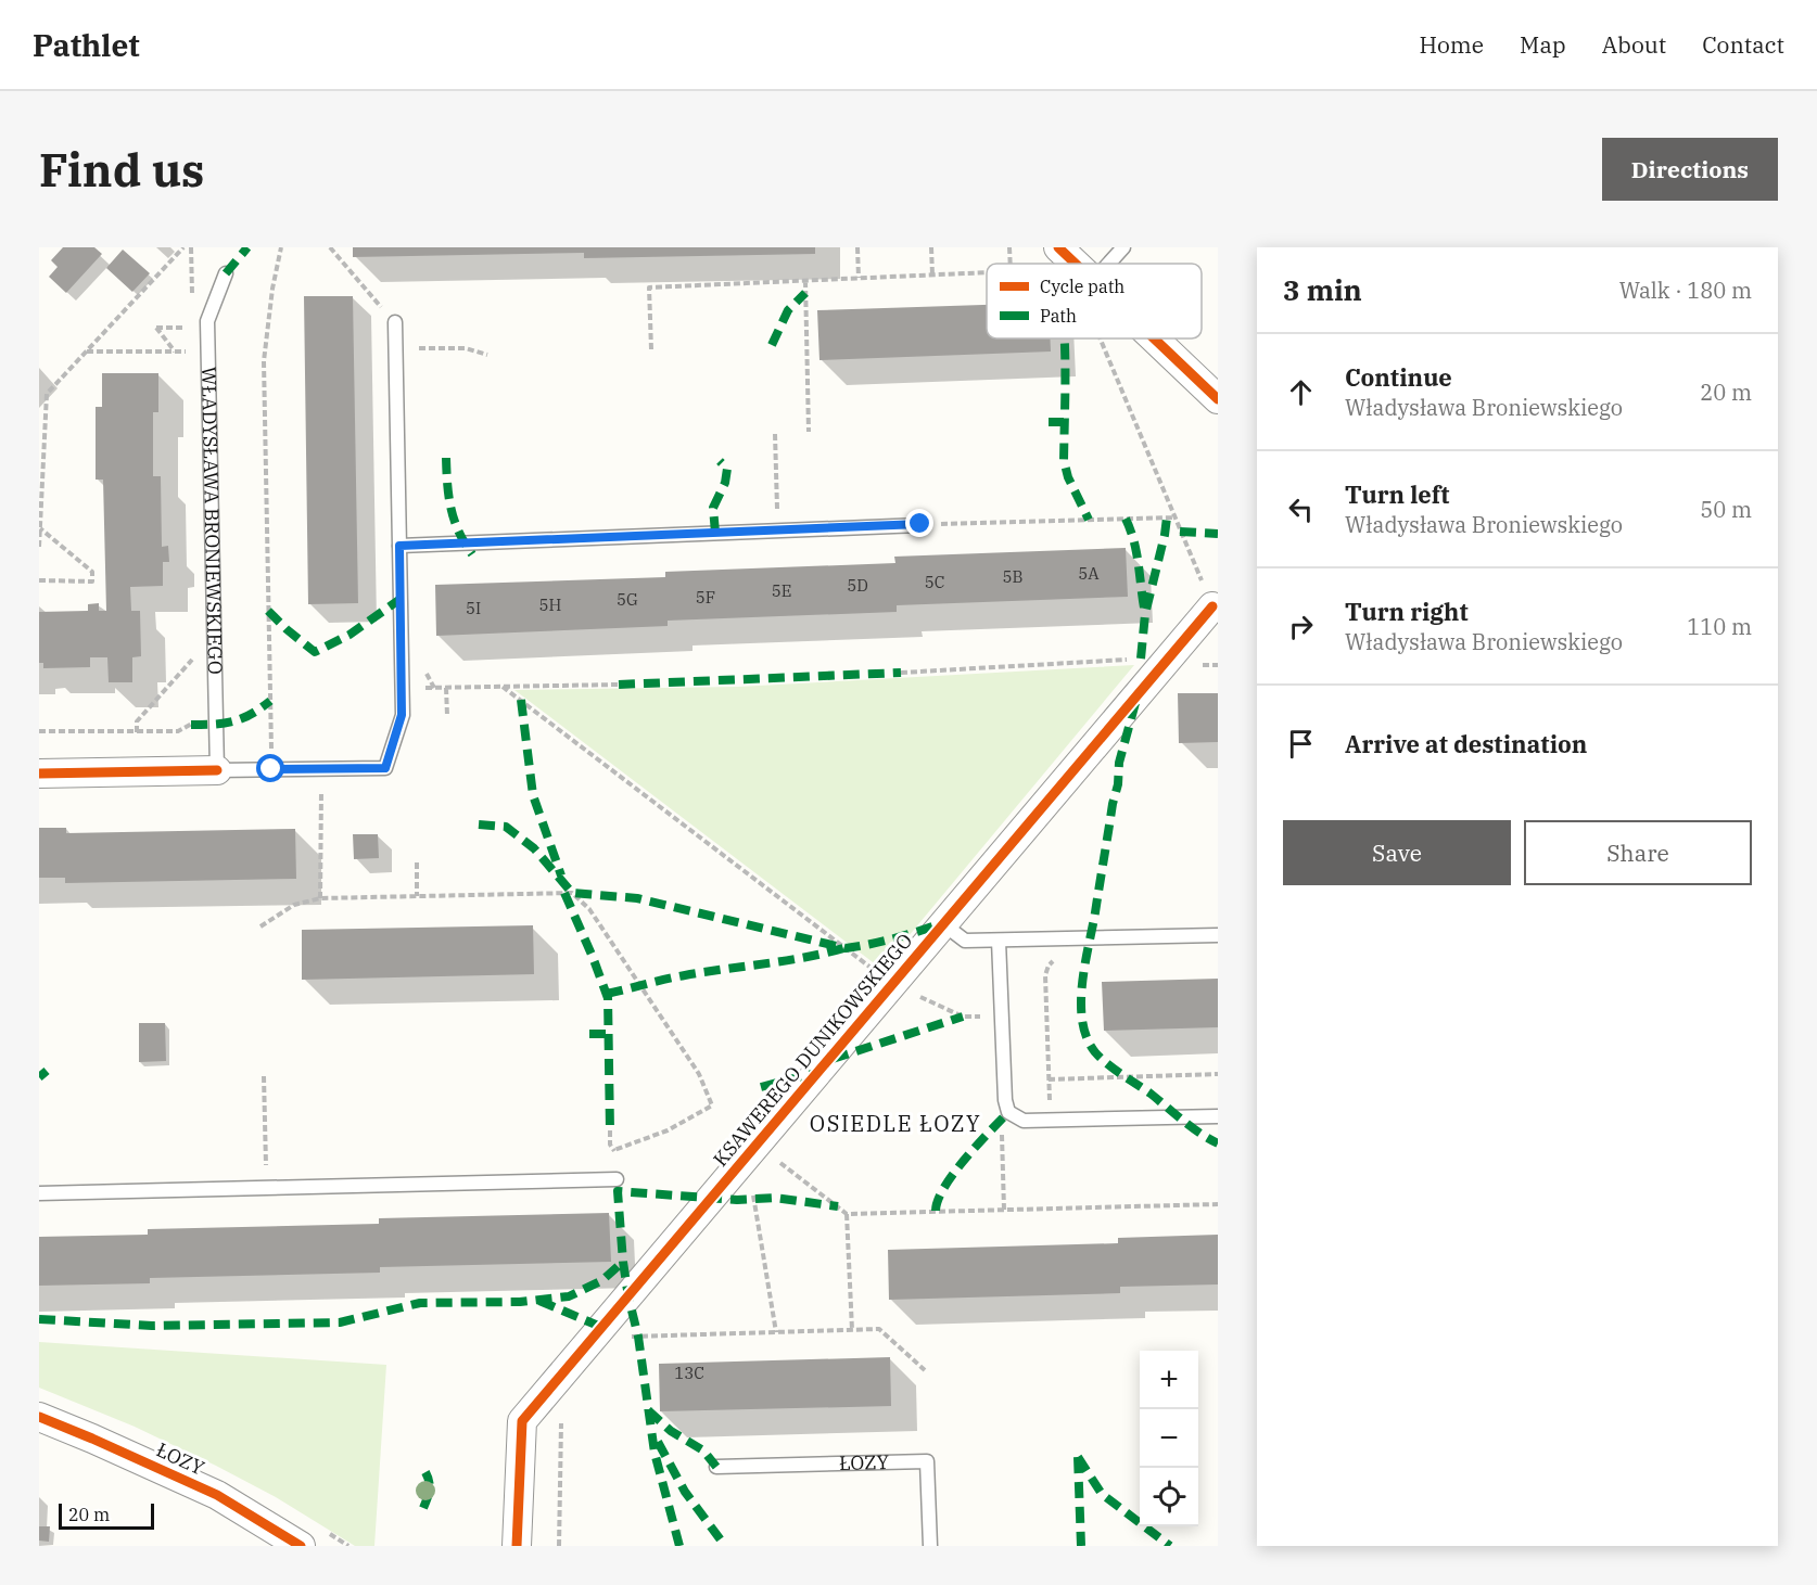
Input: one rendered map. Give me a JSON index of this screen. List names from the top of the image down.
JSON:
{
  "streets": {
    "street": ["KSAWEREGO DUNIKOWSKIEGO", "ŁOZY"],
    "lane": ["WŁADYSŁAWA BRONIEWSKIEGO"]
  },
  "districts": ["OSIEDLE ŁOZY"],
  "house_numbers": [
    "5A",
    "5B",
    "5C",
    "5D",
    "5E",
    "5F",
    "5G",
    "5H",
    "5I",
    "13C"
  ],
  "legend": ["Cycle path", "Path"],
  "scale_bar": "20 m",
  "page": {
    "header": "Pathlet",
    "nav": [
      "Home",
      "Map",
      "About",
      "Contact"
    ],
    "buttons": [
      "Directions",
      ["Save", "Share"]
    ],
    "title": "Find us",
    "heading": ["3 min", "Walk · 180 m"],
    "list": [
      ["Continue", "Władysława Broniewskiego", "20 m"],
      ["Turn left", "Władysława Broniewskiego", "50 m"],
      ["Turn right", "Władysława Broniewskiego", "110 m"],
      "Arrive at destination"
    ],
    "map_buttons": ["+", "−"],
    "scale": "20 m"
  }
}
